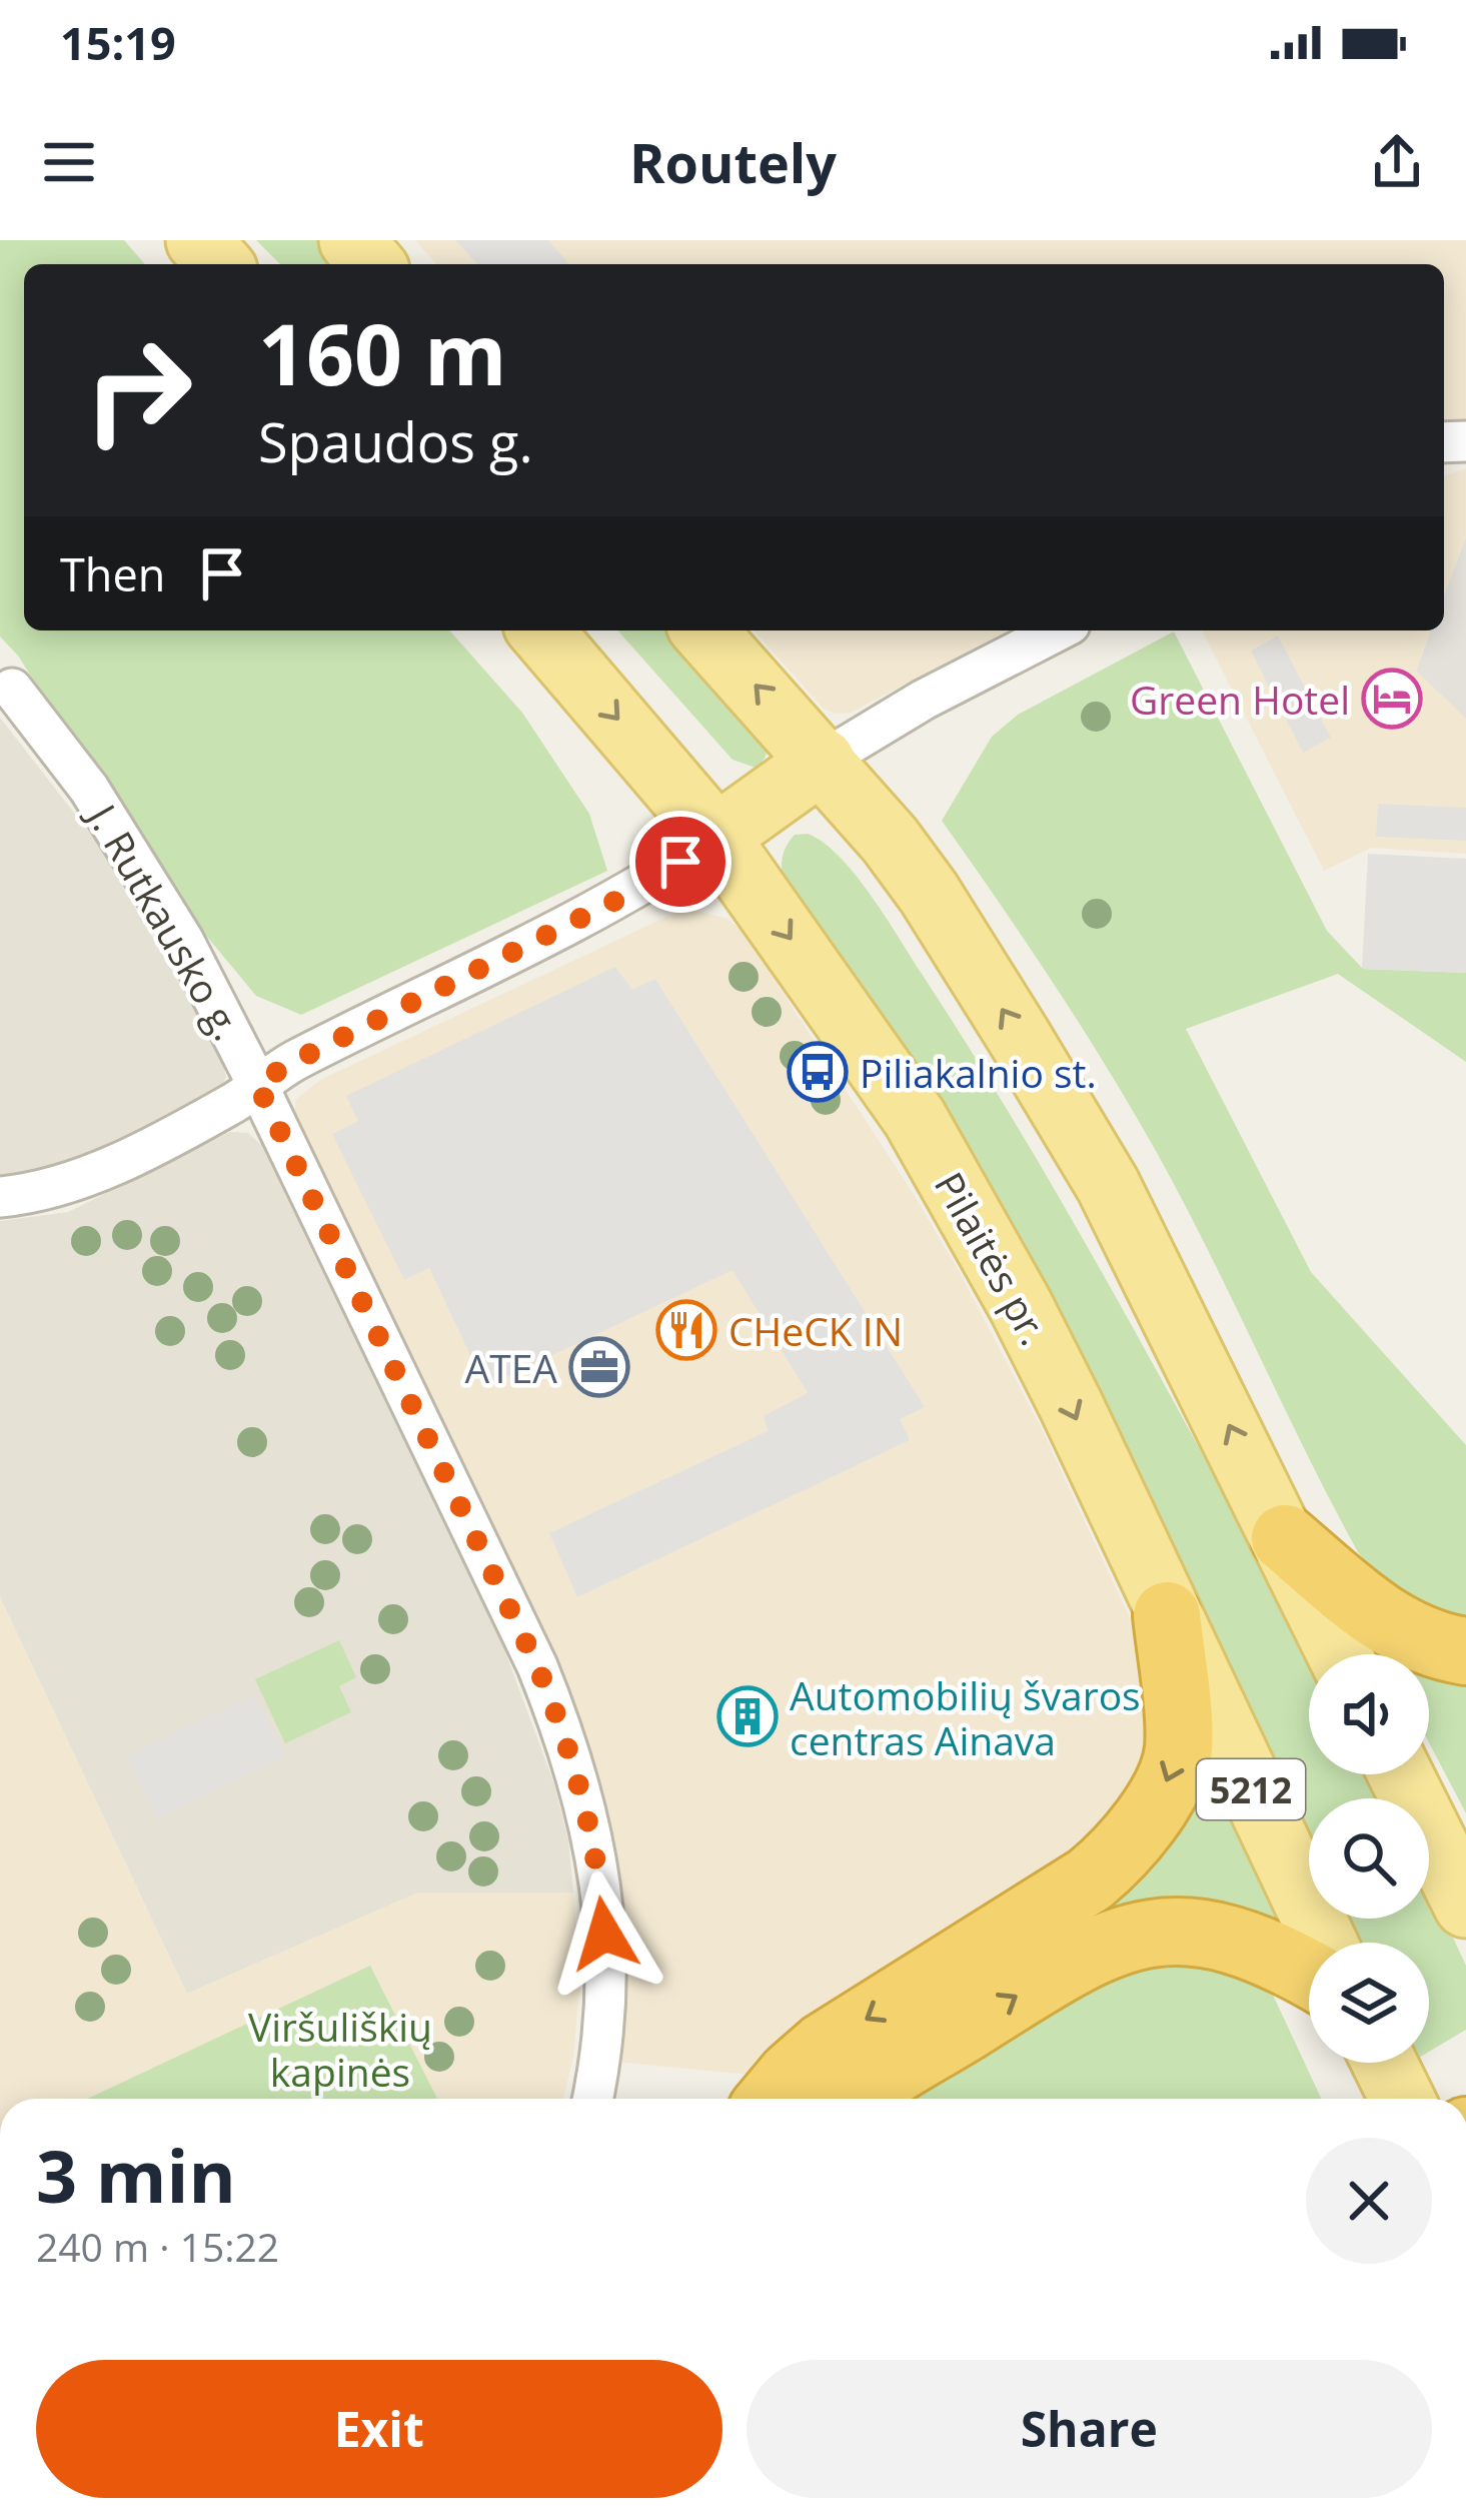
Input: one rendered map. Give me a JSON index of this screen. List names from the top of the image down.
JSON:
{
  "streets": {
    "main road": ["Pilaitės pr.", "5212"],
    "street": ["J. Rutkausko g."]
  },
  "parks": ["Viršuliškių kapinės"],
  "places": {
    "hotel": ["Green Hotel"],
    "bus stop": ["Piliakalnio st."],
    "restaurant": ["CHeCK IN"],
    "office": ["ATEA"],
    "building": ["Automobilių švaros centras Ainava"]
  },
  "page": {
    "status": "15:19",
    "header": "Routely",
    "turn": ["160 m", "Spaudos g."],
    "then": "Then",
    "heading": ["3 min", "240 m · 15:22"],
    "buttons": ["Exit", "Share"]
  }
}
